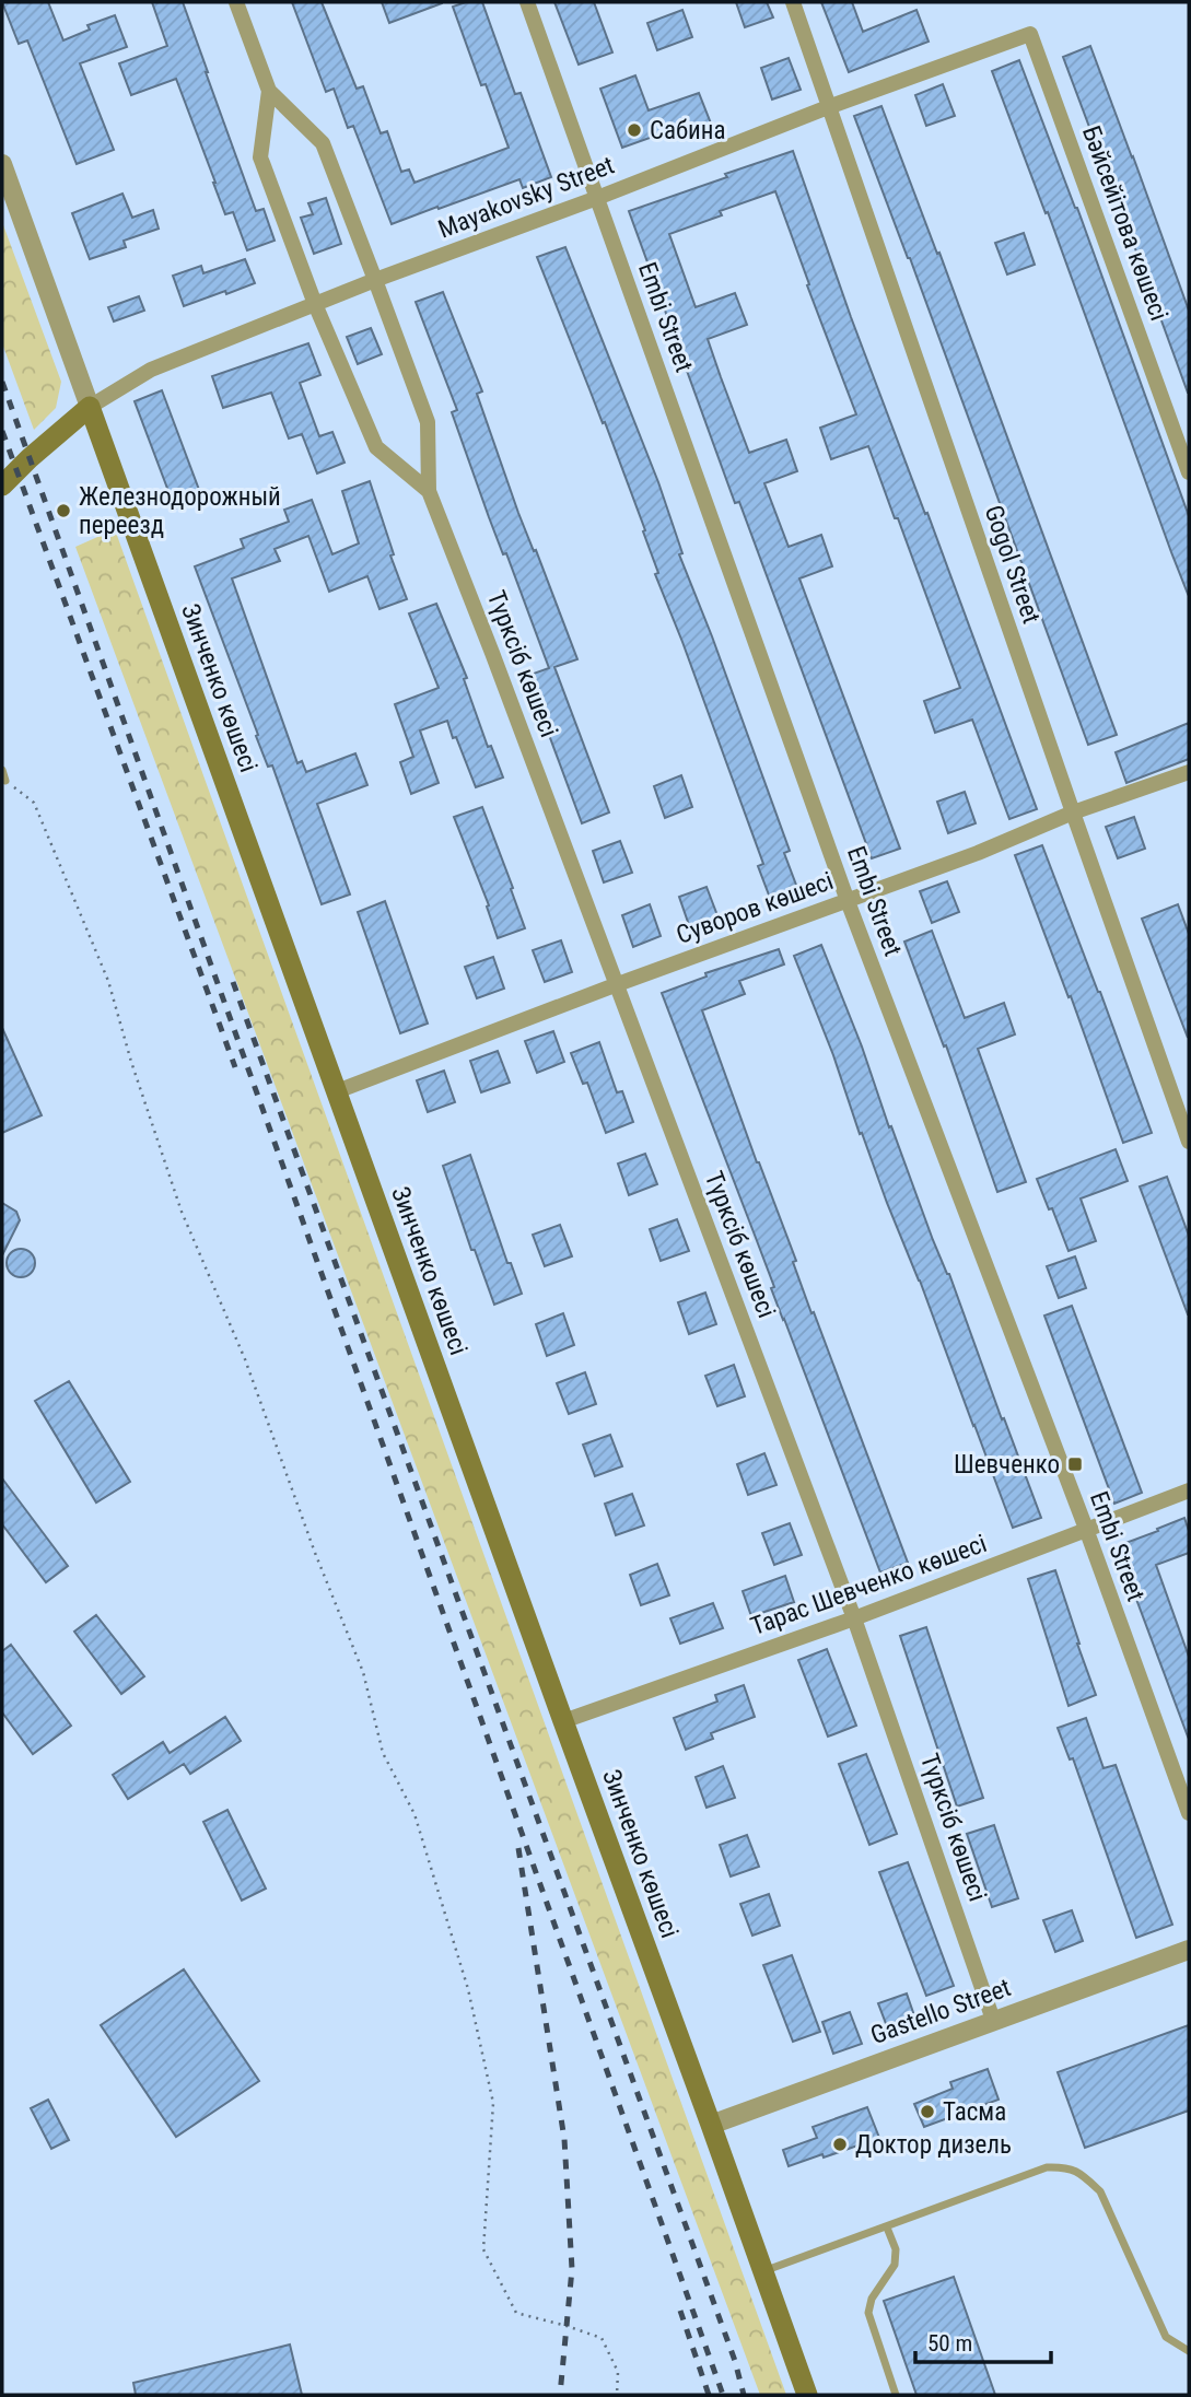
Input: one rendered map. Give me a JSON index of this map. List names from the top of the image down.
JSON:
{
  "streets": {
    "main road": ["Зинченко көшесі"],
    "street": [
      "Mayakovsky Street",
      "Бәйсейітова көшесі",
      "Embi Street",
      "Gogol Street",
      "Түрксіб көшесі",
      "Суворов көшесі",
      "Тарас Шевченко көшесі",
      "Gastello Street"
    ]
  },
  "crossings": [
    ["Mayakovsky Street", "Бәйсейітова көшесі"],
    ["Mayakovsky Street", "Embi Street"],
    ["Mayakovsky Street", "Gogol Street"],
    ["Mayakovsky Street", "Түрксіб көшесі"],
    ["Mayakovsky Street", "Зинченко көшесі"],
    ["Embi Street", "Суворов көшесі"],
    ["Embi Street", "Тарас Шевченко көшесі"],
    ["Gogol Street", "Суворов көшесі"],
    ["Түрксіб көшесі", "Суворов көшесі"],
    ["Түрксіб көшесі", "Тарас Шевченко көшесі"],
    ["Түрксіб көшесі", "Gastello Street"],
    ["Зинченко көшесі", "Суворов көшесі"],
    ["Зинченко көшесі", "Тарас Шевченко көшесі"],
    ["Зинченко көшесі", "Gastello Street"]
  ],
  "places": {
    "other": [
      "Сабина",
      "Железнодорожный переезд",
      "Тасма",
      "Доктор дизель"
    ],
    "transit": ["Шевченко"]
  },
  "scale_bar": "50 m"
}
